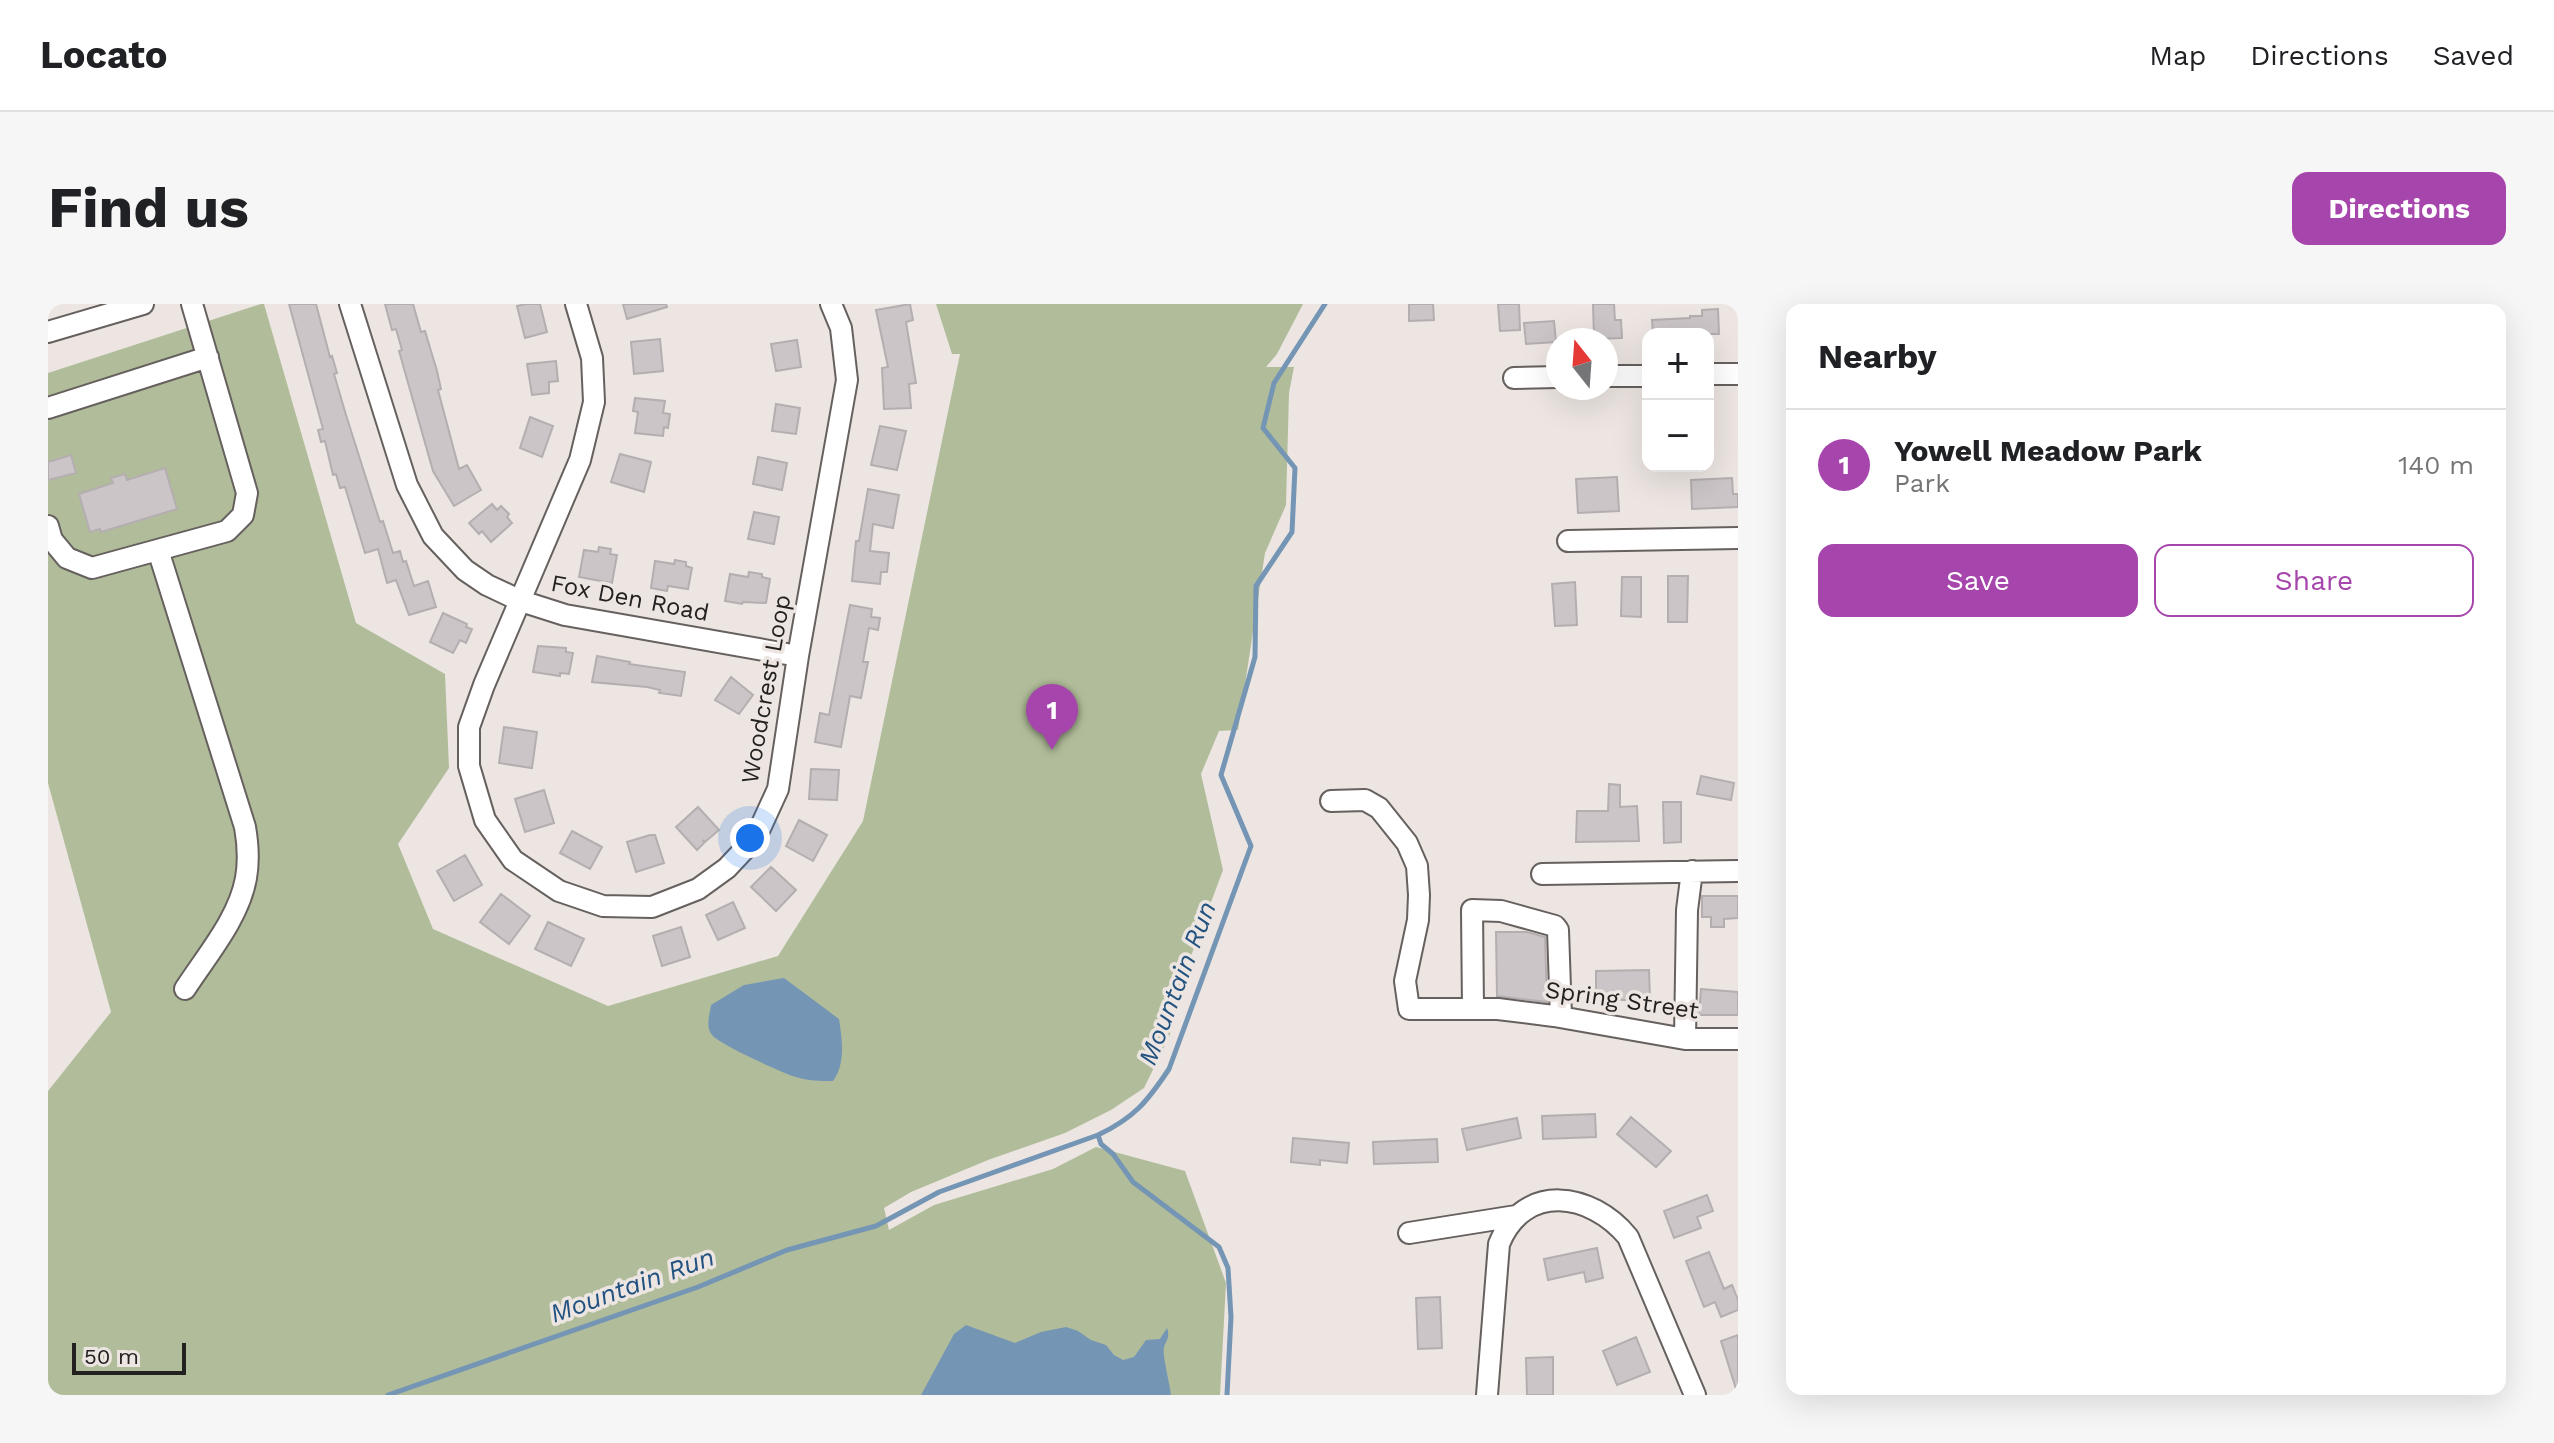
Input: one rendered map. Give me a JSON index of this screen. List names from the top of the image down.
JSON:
{
  "streets": {
    "street": ["Fox Den Road", "Woodcrest Loop", "Spring Street"]
  },
  "crossings": [
    ["Fox Den Road", "Woodcrest Loop"]
  ],
  "water": ["Mountain Run"],
  "scale_bar": "50 m",
  "north": "top",
  "page": {
    "header": "Locato",
    "nav": ["Map", "Directions", "Saved"],
    "buttons": [
      "Directions",
      ["Save", "Share"]
    ],
    "title": "Find us",
    "heading": "Nearby",
    "map_buttons": ["+", "−"],
    "list": [
      {
        "mark": "1",
        "name": "Yowell Meadow Park",
        "note": "Park",
        "value": "140 m"
      }
    ],
    "pins": "1",
    "scale": "50 m"
  }
}
